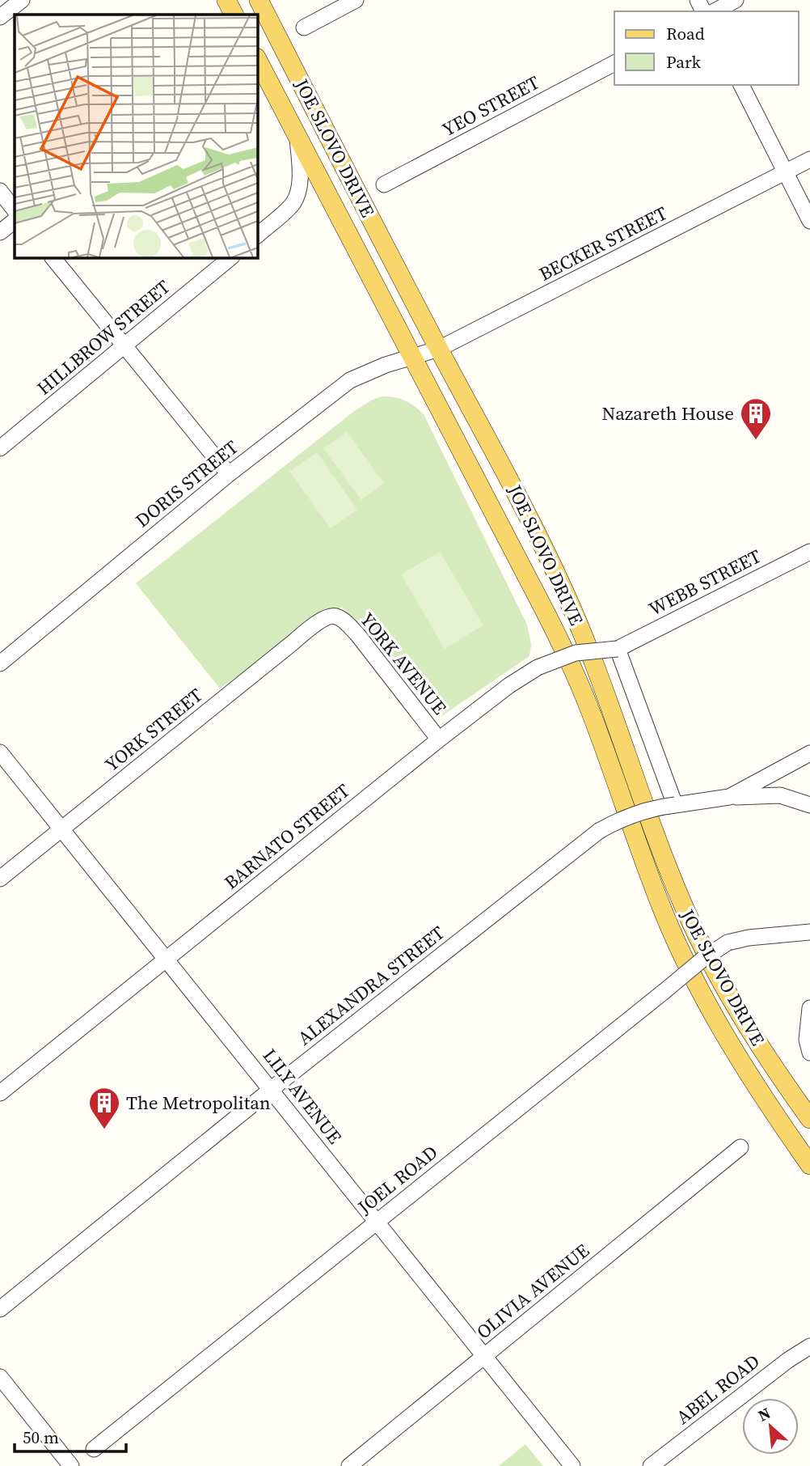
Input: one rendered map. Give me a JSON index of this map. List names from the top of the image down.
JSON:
{
  "streets": {
    "main road": ["JOE SLOVO DRIVE"],
    "street": [
      "YEO STREET",
      "BECKER STREET",
      "HILLBROW STREET",
      "DORIS STREET",
      "WEBB STREET",
      "YORK AVENUE",
      "YORK STREET",
      "BARNATO STREET",
      "ALEXANDRA STREET",
      "LILY AVENUE",
      "JOEL ROAD",
      "OLIVIA AVENUE",
      "ABEL ROAD"
    ]
  },
  "crossings": [
    ["JOE SLOVO DRIVE", "BECKER STREET"],
    ["JOE SLOVO DRIVE", "DORIS STREET"],
    ["BECKER STREET", "DORIS STREET"],
    ["WEBB STREET", "BARNATO STREET"],
    ["YORK AVENUE", "YORK STREET"],
    ["YORK AVENUE", "BARNATO STREET"],
    ["YORK STREET", "LILY AVENUE"],
    ["BARNATO STREET", "LILY AVENUE"],
    ["ALEXANDRA STREET", "LILY AVENUE"],
    ["LILY AVENUE", "JOEL ROAD"],
    ["LILY AVENUE", "OLIVIA AVENUE"]
  ],
  "places": {
    "building": ["Nazareth House", "The Metropolitan"]
  },
  "legend": ["Road", "Park"],
  "scale_bar": "50 m",
  "north": "top left"
}
